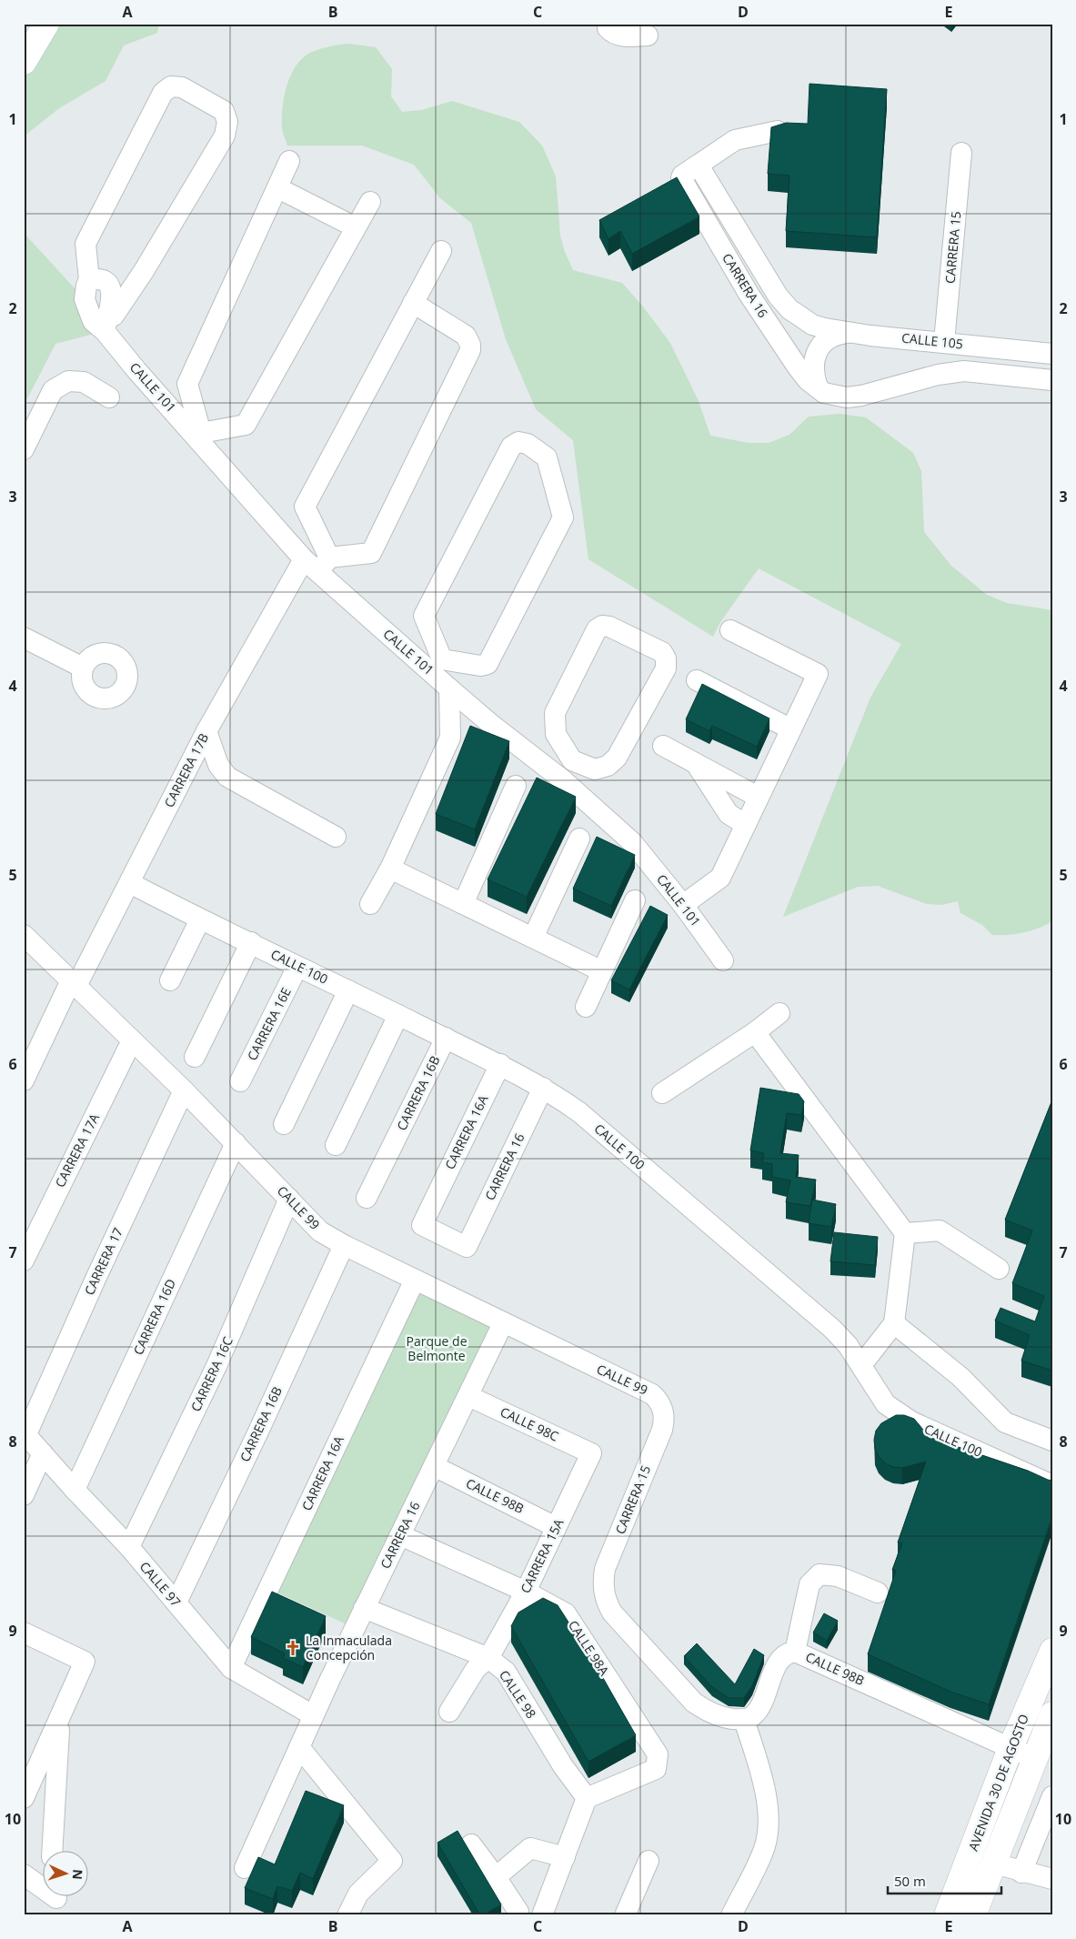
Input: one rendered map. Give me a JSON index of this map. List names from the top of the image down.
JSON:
{
  "streets": {
    "main road": ["AVENIDA 30 DE AGOSTO"],
    "street": [
      "CARRERA 15",
      "CARRERA 16",
      "CALLE 105",
      "CALLE 101",
      "CARRERA 17B",
      "CALLE 100",
      "CARRERA 16E",
      "CARRERA 16B",
      "CARRERA 16A",
      "CARRERA 17A",
      "CALLE 99",
      "CARRERA 17",
      "CARRERA 16D",
      "CARRERA 16C",
      "CALLE 98C",
      "CALLE 98B",
      "CARRERA 15A",
      "CALLE 97",
      "CALLE 98A",
      "CALLE 98"
    ]
  },
  "crossings": [
    ["CARRERA 15", "CALLE 105"],
    ["CARRERA 15", "CALLE 99"],
    ["CARRERA 15", "CALLE 98B"],
    ["CARRERA 16", "CALLE 105"],
    ["CARRERA 16", "CALLE 100"],
    ["CARRERA 16", "CARRERA 16A"],
    ["CARRERA 16", "CALLE 99"],
    ["CARRERA 16", "CALLE 98C"],
    ["CARRERA 16", "CALLE 98B"],
    ["CARRERA 16", "CALLE 97"],
    ["CARRERA 16", "CALLE 98A"],
    ["CARRERA 16", "CALLE 98"],
    ["CALLE 101", "CARRERA 17B"],
    ["CARRERA 17B", "CALLE 100"],
    ["CARRERA 17B", "CALLE 99"],
    ["CALLE 100", "CARRERA 16E"],
    ["CALLE 100", "CARRERA 16B"],
    ["CALLE 100", "CARRERA 16A"],
    ["CARRERA 16B", "CALLE 99"],
    ["CARRERA 16B", "CALLE 97"],
    ["CARRERA 16A", "CALLE 99"],
    ["CARRERA 16A", "CALLE 97"],
    ["CARRERA 17A", "CALLE 99"],
    ["CALLE 99", "CARRERA 17"],
    ["CALLE 99", "CARRERA 16D"],
    ["CALLE 99", "CARRERA 16C"],
    ["CARRERA 17", "CALLE 97"],
    ["CARRERA 16D", "CALLE 97"],
    ["CARRERA 16C", "CALLE 97"],
    ["CALLE 98C", "CARRERA 15A"],
    ["CALLE 98B", "CARRERA 15A"],
    ["CALLE 98B", "AVENIDA 30 DE AGOSTO"],
    ["CARRERA 15A", "CALLE 98A"],
    ["CARRERA 15A", "CALLE 98"],
    ["CALLE 98A", "CALLE 98"]
  ],
  "parks": ["Parque de Belmonte"],
  "places": {
    "church": ["La Inmaculada Concepción"]
  },
  "scale_bar": "50 m",
  "north": "right",
  "grid": {
    "columns": [
      "A",
      "B",
      "C",
      "D",
      "E"
    ],
    "rows": [
      "1",
      "2",
      "3",
      "4",
      "5",
      "6",
      "7",
      "8",
      "9",
      "10"
    ]
  }
}
